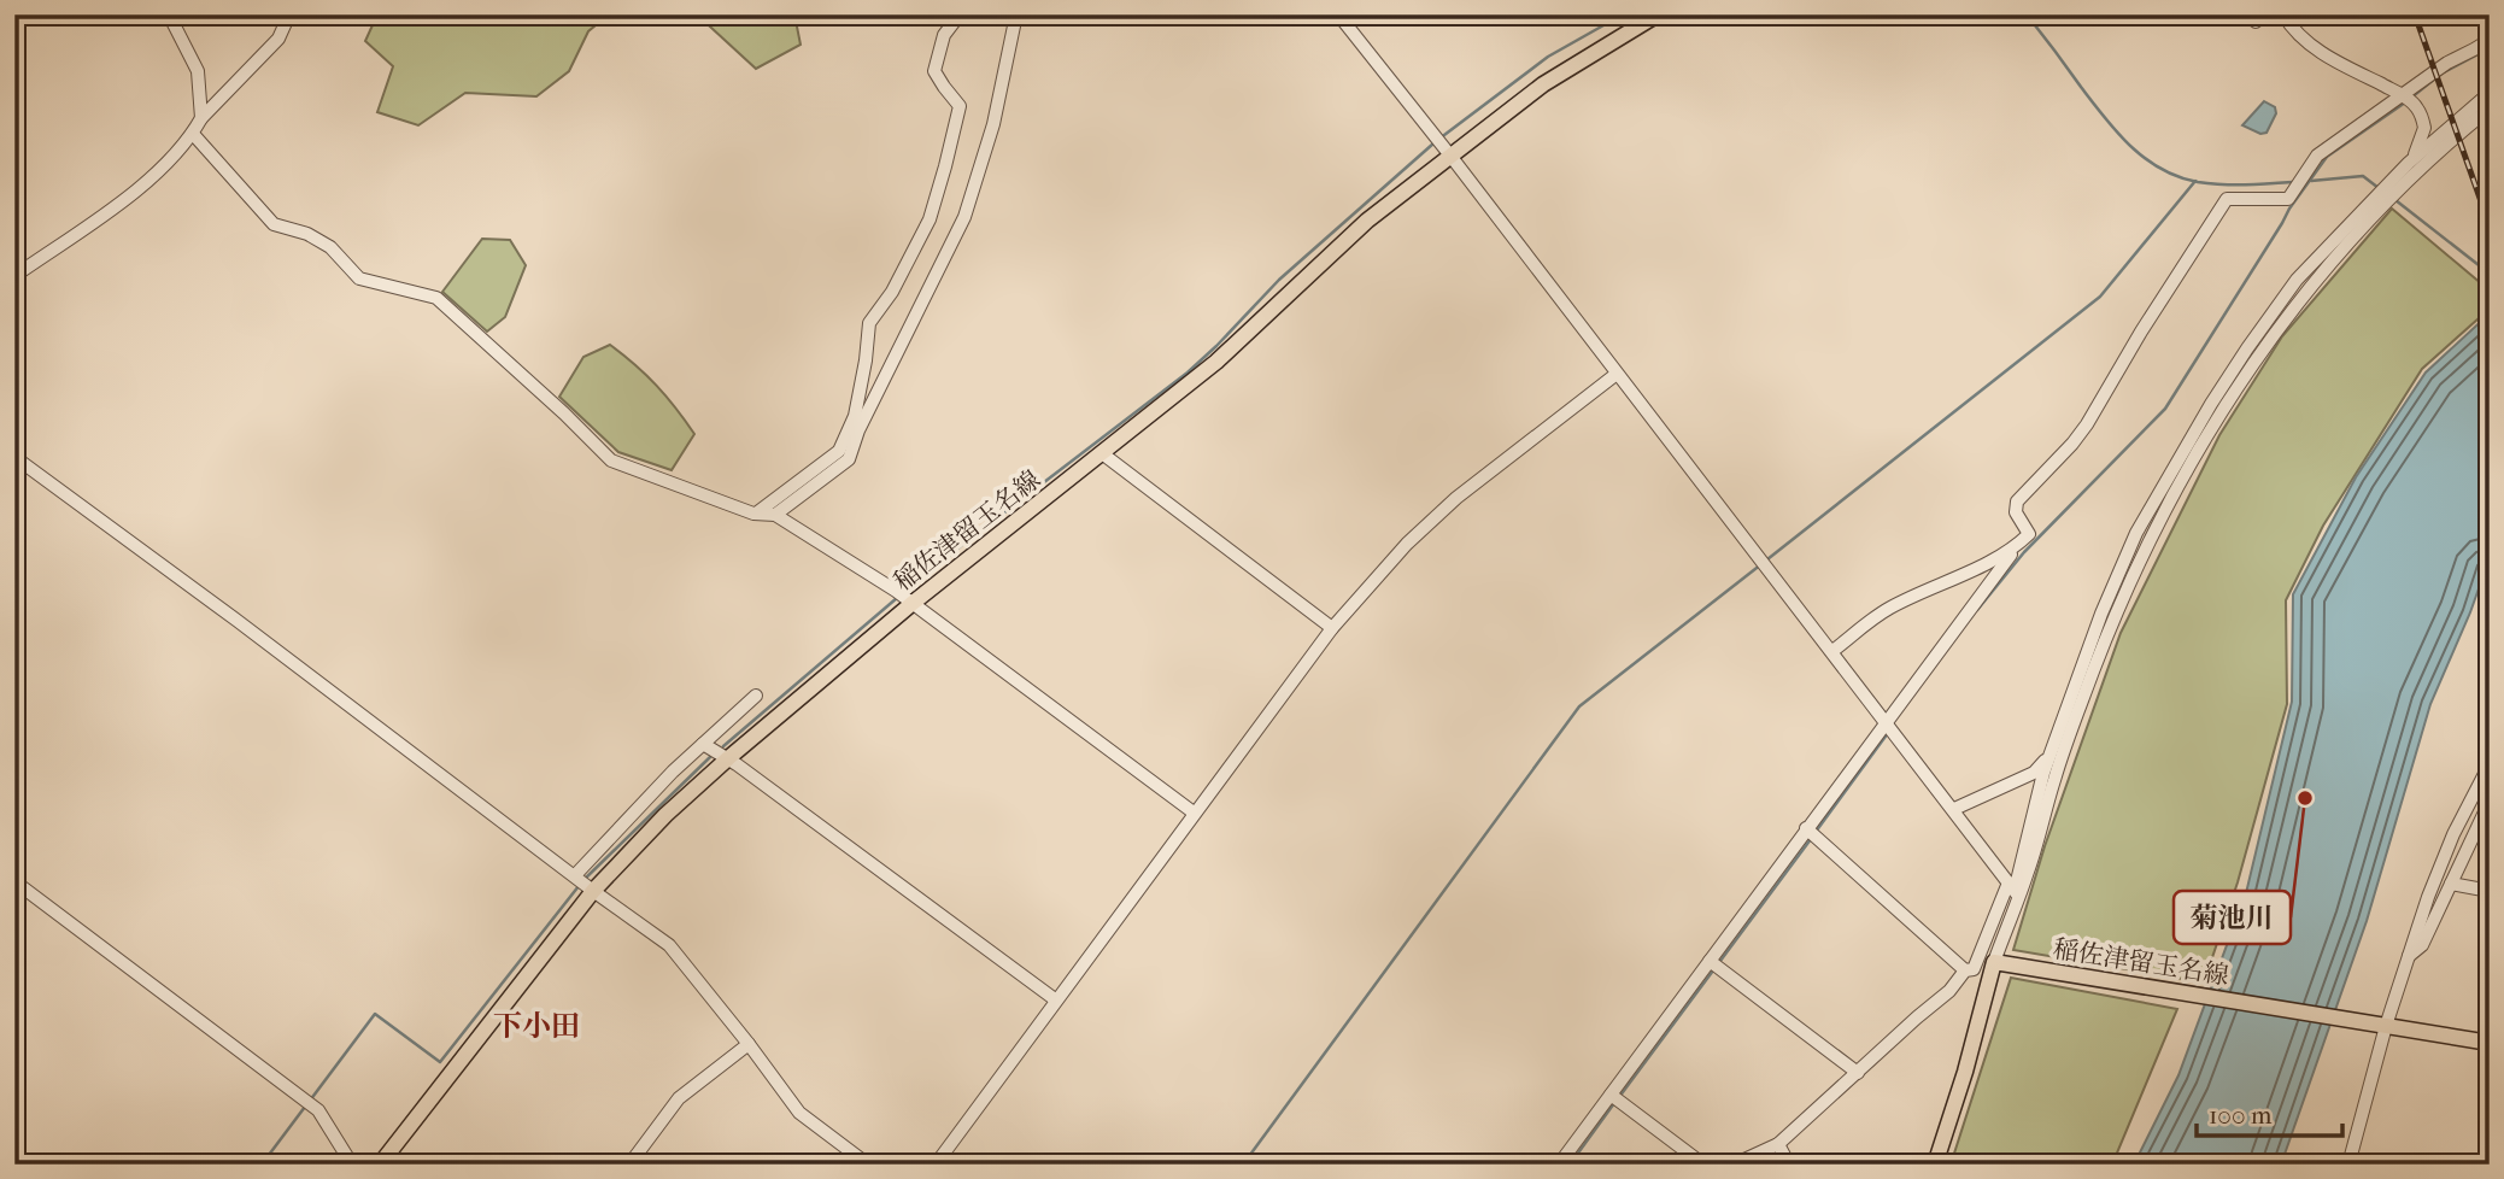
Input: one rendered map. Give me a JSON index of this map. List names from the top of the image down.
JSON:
{
  "streets": {
    "main road": ["稲佐津留玉名線"]
  },
  "districts": ["下小田"],
  "places": ["菊池川"],
  "scale_bar": "100 m"
}
